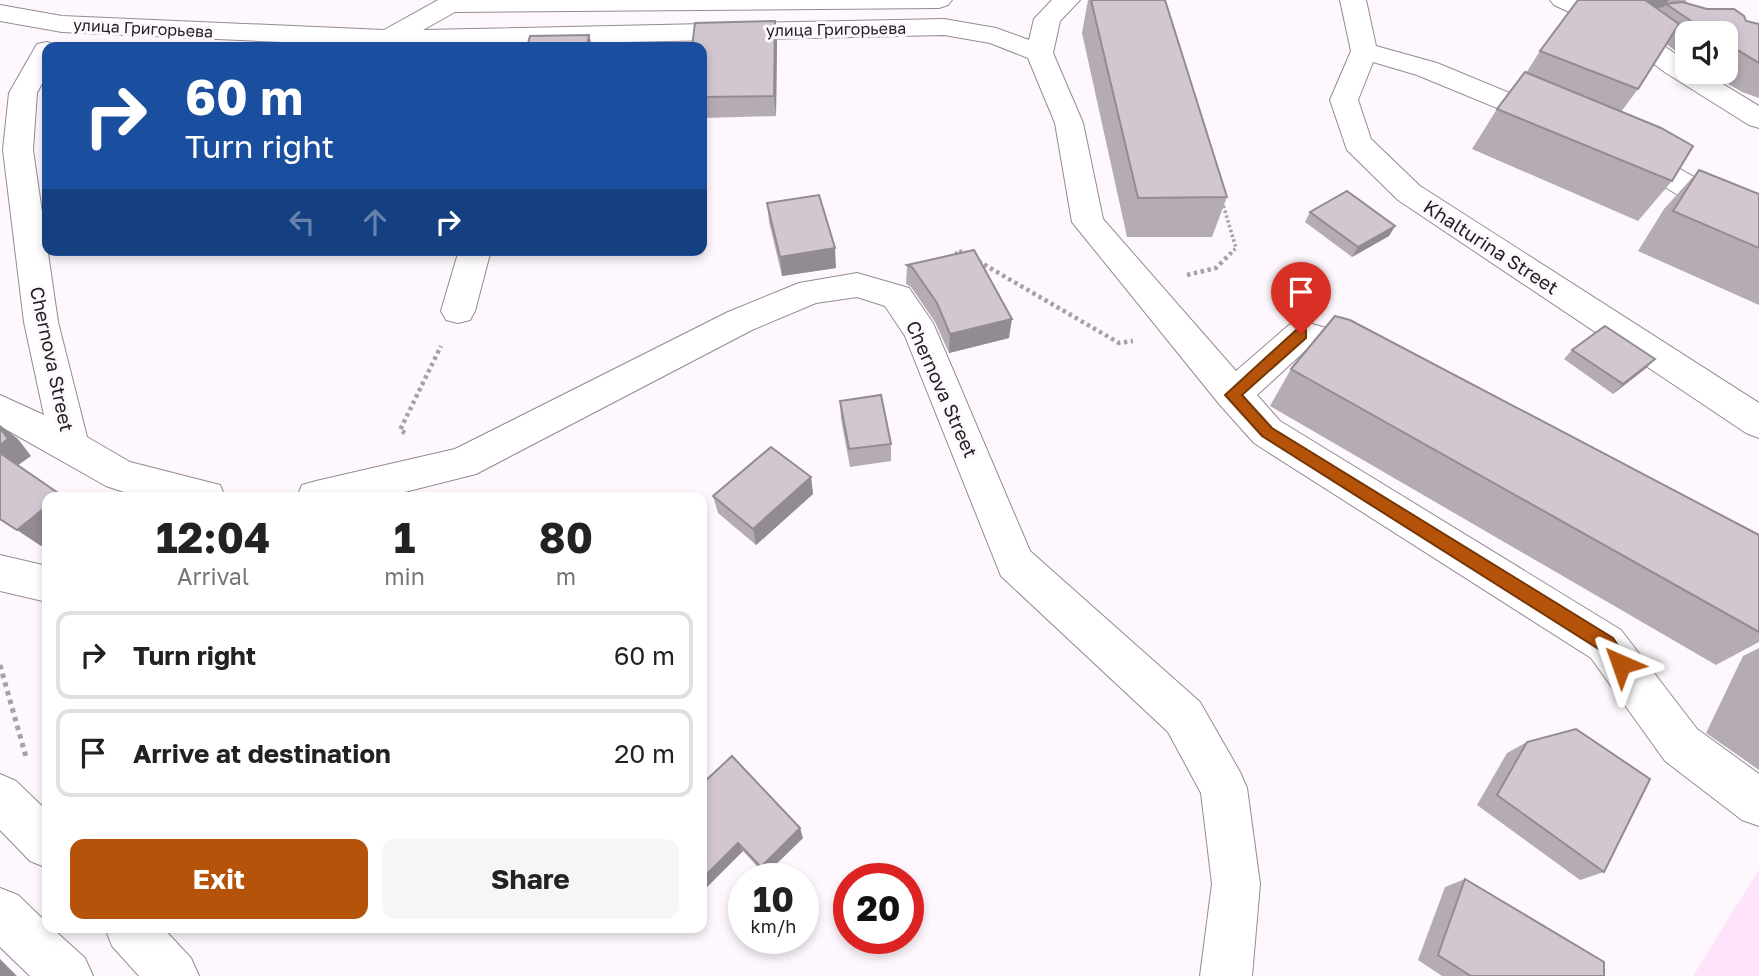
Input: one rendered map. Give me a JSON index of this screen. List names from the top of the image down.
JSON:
{
  "streets": {
    "street": ["улица Григорьева", "Khalturina Street", "Chernova Street"]
  },
  "page": {
    "turn": ["60 m", "Turn right"],
    "eta": [
      "12:04",
      "Arrival",
      "1",
      "min",
      "80",
      "m"
    ],
    "list": [
      {
        "name": "Turn right",
        "value": "60 m"
      },
      {
        "name": "Arrive at destination",
        "value": "20 m"
      }
    ],
    "buttons": ["Exit", "Share"],
    "speed": "10 km/h",
    "limit": "20"
  }
}
